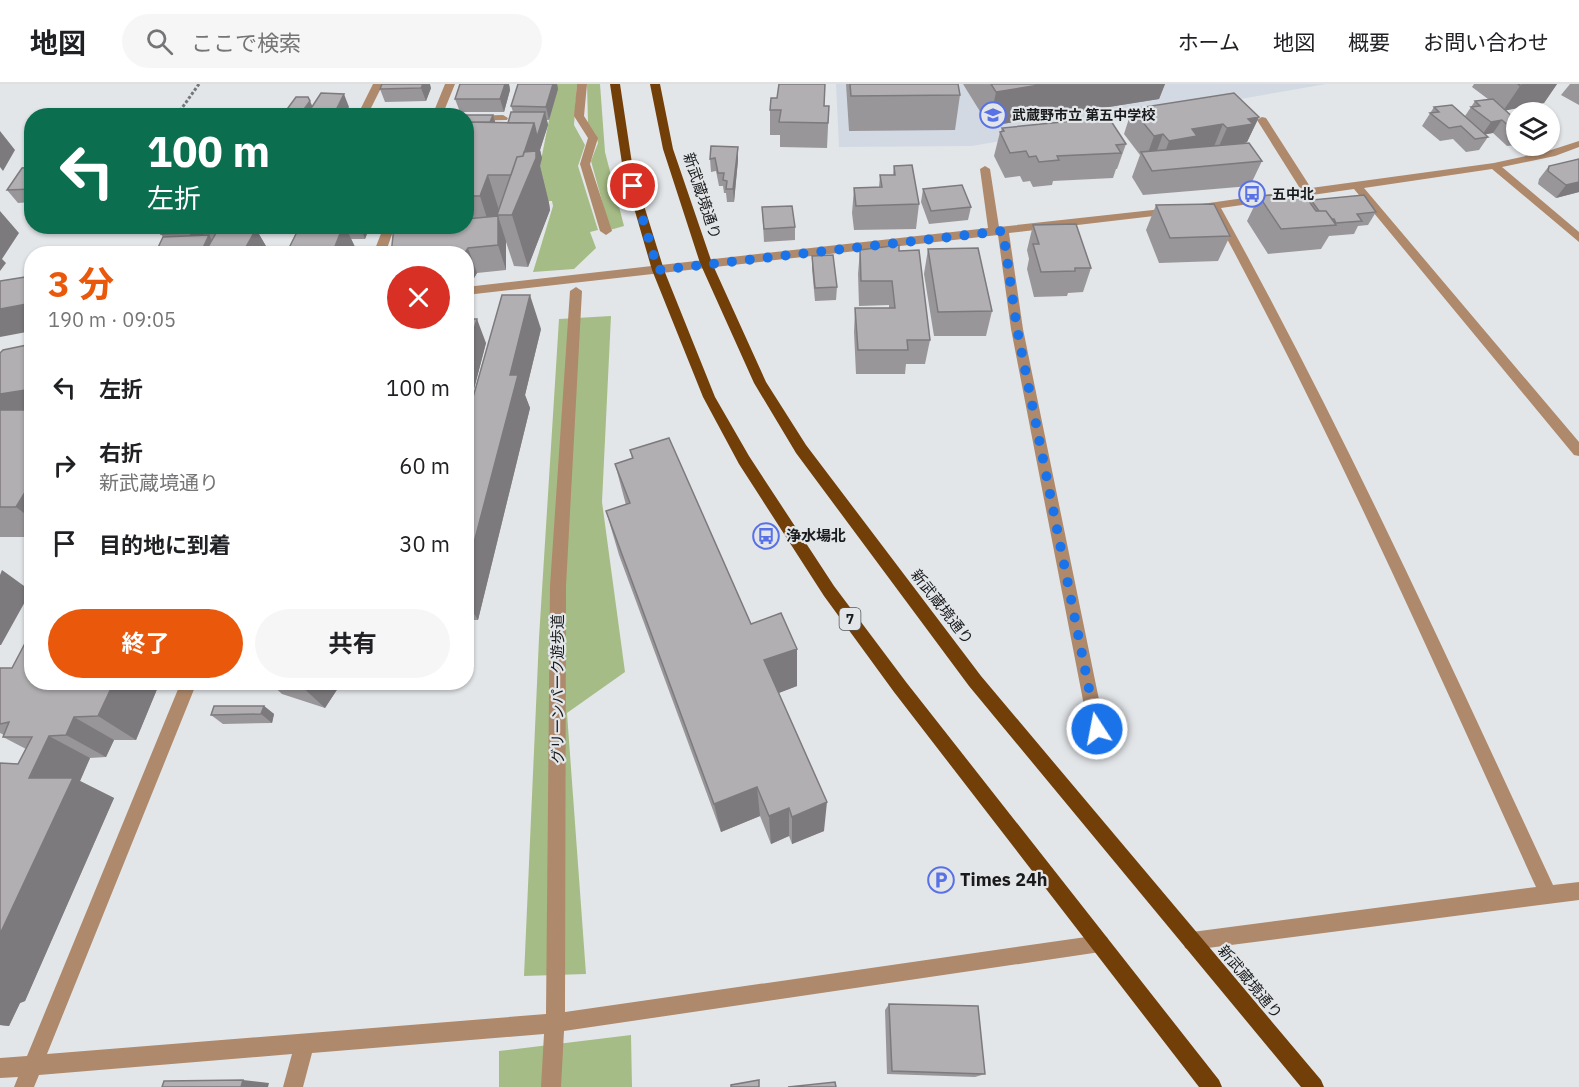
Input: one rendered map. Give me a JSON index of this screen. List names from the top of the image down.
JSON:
{
  "streets": {
    "main road": ["新武蔵境通り", "7"],
    "street": ["グリーンパーク遊歩道"]
  },
  "places": {
    "school or university": ["武蔵野市立 第五中学校"],
    "bus stop": ["五中北", "浄水場北"],
    "parking": ["Times 24h"]
  },
  "page": {
    "header": "地図",
    "search": "ここで検索",
    "nav": [
      "ホーム",
      "地図",
      "概要",
      "お問い合わせ"
    ],
    "turn": ["100 m", "左折"],
    "heading": ["3 分", "190 m · 09:05"],
    "list": [
      {
        "name": "左折",
        "value": "100 m"
      },
      {
        "name": "右折",
        "note": "新武蔵境通り",
        "value": "60 m"
      },
      {
        "name": "目的地に到着",
        "value": "30 m"
      }
    ],
    "buttons": ["終了", "共有"]
  }
}
